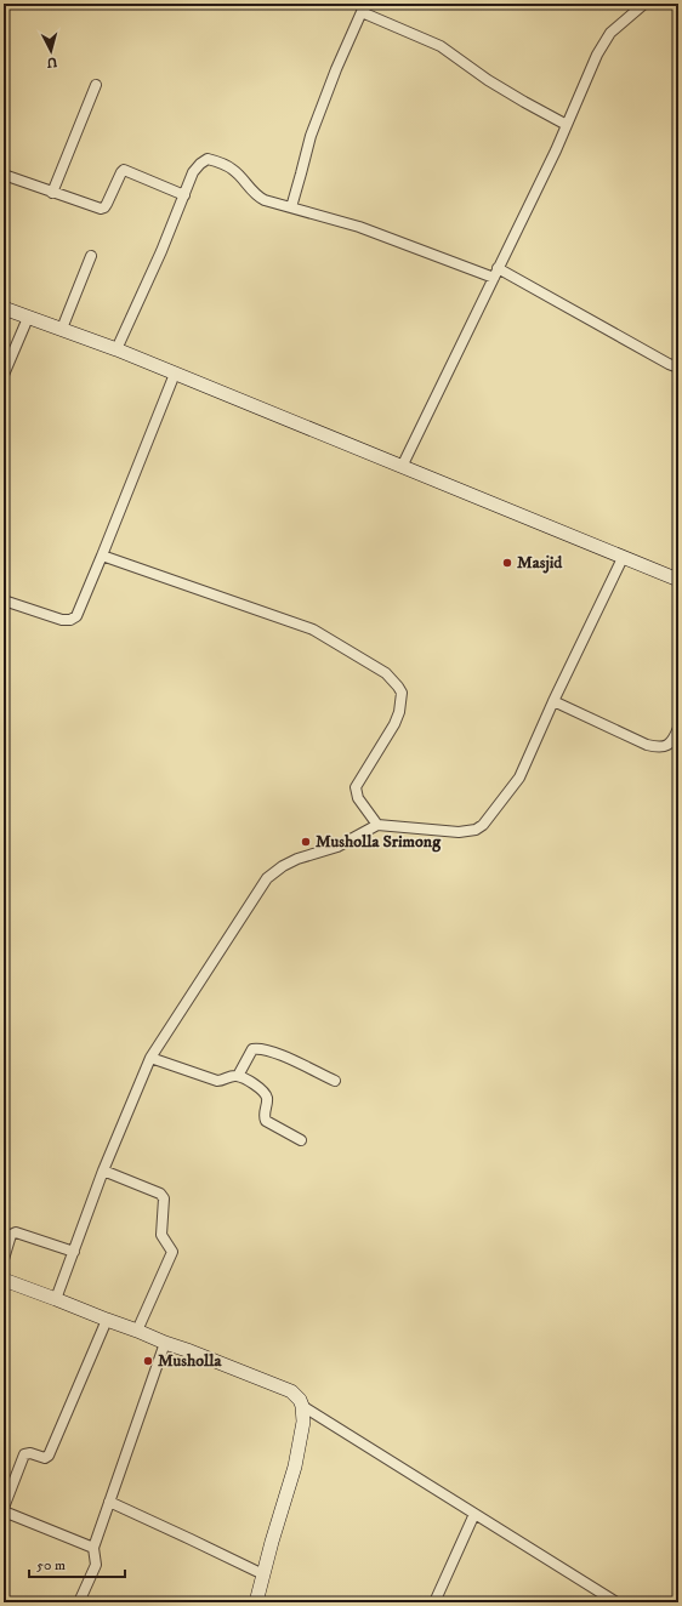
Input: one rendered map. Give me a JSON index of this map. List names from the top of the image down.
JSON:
{
  "places": ["Masjid", "Musholla Srimong", "Musholla"],
  "scale_bar": "50 m",
  "north": "bottom"
}
